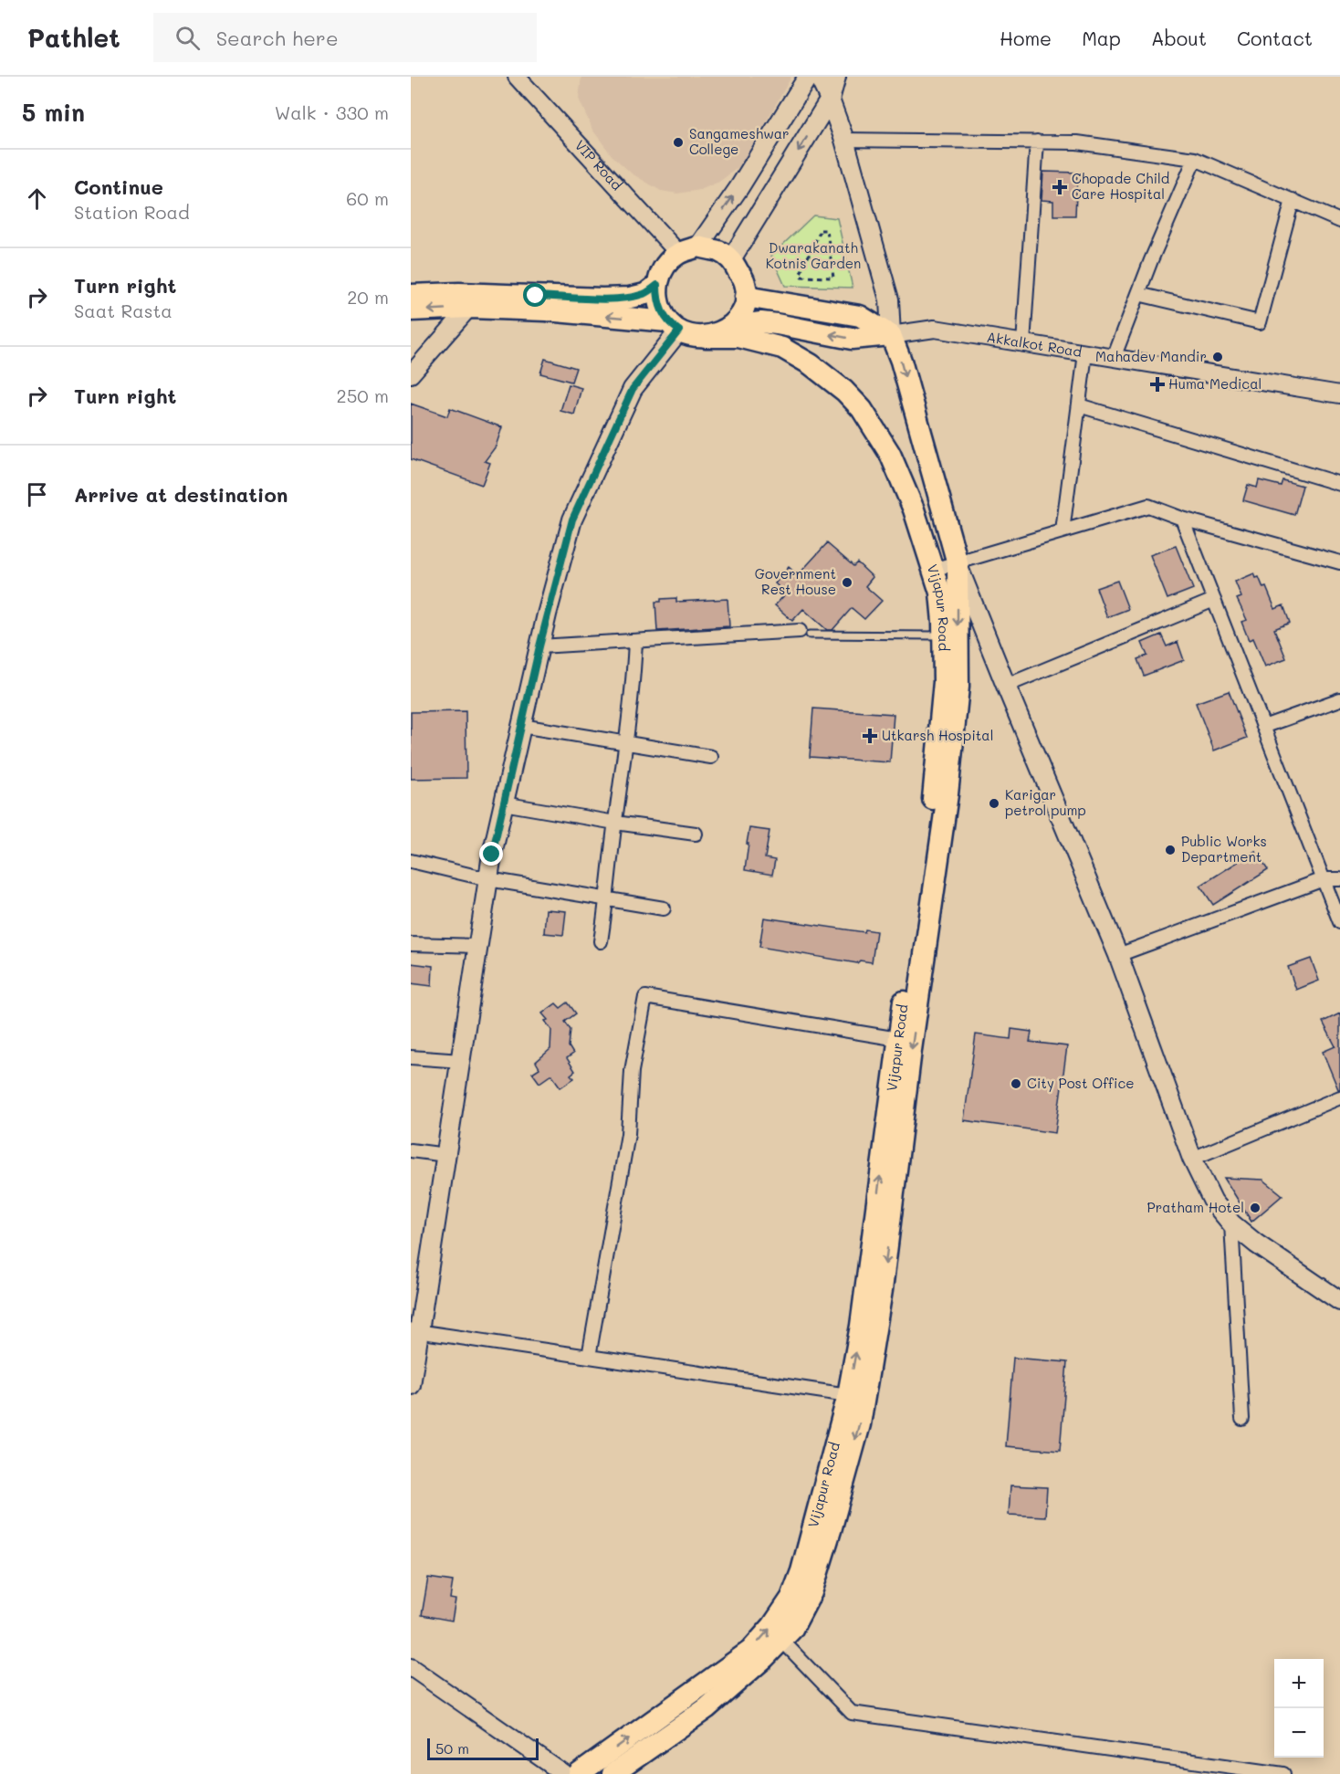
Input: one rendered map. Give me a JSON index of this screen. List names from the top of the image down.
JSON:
{
  "streets": {
    "main road": ["Vijapur Road"],
    "street": ["VIP Road", "Akkalkot Road"]
  },
  "crossings": [
    ["VIP Road", "Vijapur Road"],
    ["Akkalkot Road", "Vijapur Road"]
  ],
  "parks": ["Dwarakanath Kotnis Garden"],
  "places": {
    "other": [
      "Sangameshwar College",
      "Mahadev Mandir",
      "Government Rest House",
      "Karigar petrol pump",
      "Public Works Department",
      "City Post Office",
      "Pratham Hotel"
    ],
    "health": ["Chopade Child Care Hospital", "Huma Medical", "Utkarsh Hospital"]
  },
  "scale_bar": "50 m",
  "page": {
    "header": "Pathlet",
    "search": "Search here",
    "nav": [
      "Home",
      "Map",
      "About",
      "Contact"
    ],
    "heading": ["5 min", "Walk · 330 m"],
    "list": [
      ["Continue", "Station Road", "60 m"],
      ["Turn right", "Saat Rasta", "20 m"],
      ["Turn right", "250 m"],
      "Arrive at destination"
    ],
    "map_buttons": ["+", "−"],
    "scale": "50 m"
  }
}
